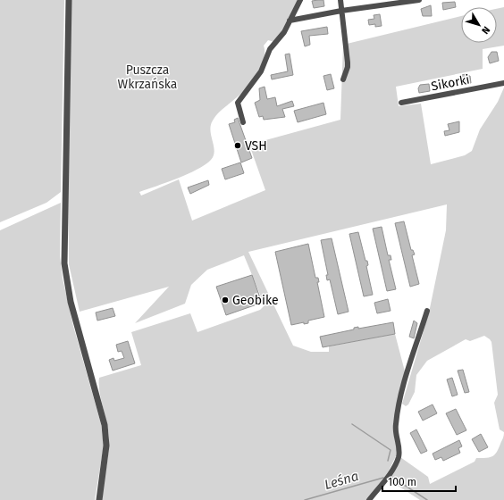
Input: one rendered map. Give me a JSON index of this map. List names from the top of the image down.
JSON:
{
  "streets": {
    "street": ["Sikorki"]
  },
  "water": ["Leśna"],
  "parks": ["Puszcza Wkrzańska"],
  "places": ["VSH", "Geobike"],
  "scale_bar": "100 m",
  "north": "bottom right"
}
